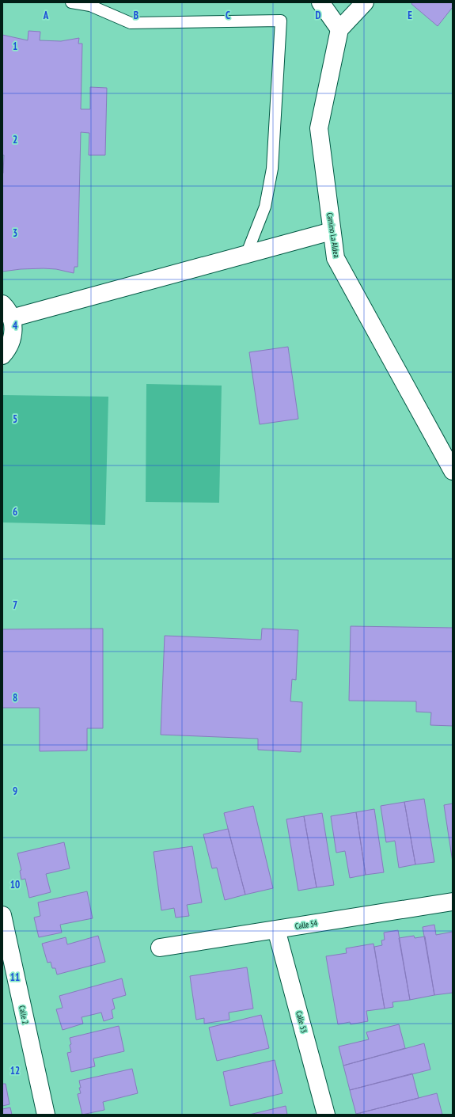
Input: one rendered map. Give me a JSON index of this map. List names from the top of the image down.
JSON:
{
  "streets": {
    "street": [
      "Camino La Aldea",
      "Calle 54",
      "Calle 2",
      "Calle 53"
    ]
  },
  "crossings": [
    ["Calle 54", "Calle 53"]
  ],
  "grid": {
    "columns": [
      "A",
      "B",
      "C",
      "D",
      "E"
    ],
    "rows": [
      "1",
      "2",
      "3",
      "4",
      "5",
      "6",
      "7",
      "8",
      "9",
      "10",
      "11",
      "12"
    ]
  }
}
